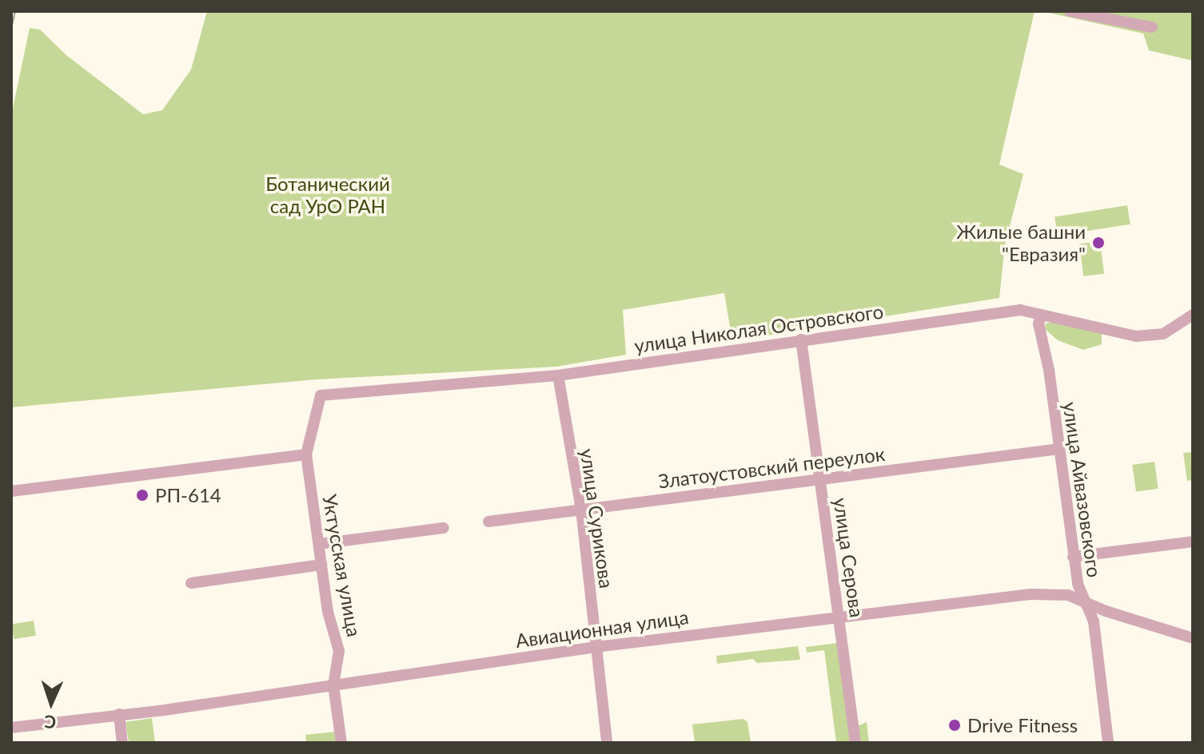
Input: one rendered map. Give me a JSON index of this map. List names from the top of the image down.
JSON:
{
  "streets": {
    "street": [
      "улица Николая Островского",
      "Златоустовский переулок",
      "улица Айвазовского",
      "улица Сурикова",
      "улица Серова",
      "Уктусская улица",
      "Авиационная улица"
    ]
  },
  "crossings": [
    ["улица Николая Островского", "улица Айвазовского"],
    ["улица Николая Островского", "улица Сурикова"],
    ["улица Николая Островского", "улица Серова"],
    ["улица Николая Островского", "Уктусская улица"],
    ["Златоустовский переулок", "улица Айвазовского"],
    ["Златоустовский переулок", "улица Сурикова"],
    ["Златоустовский переулок", "улица Серова"],
    ["улица Айвазовского", "Авиационная улица"],
    ["улица Сурикова", "Авиационная улица"],
    ["улица Серова", "Авиационная улица"],
    ["Уктусская улица", "Авиационная улица"]
  ],
  "parks": ["Ботанический сад УрО РАН"],
  "places": ["Жилые башни \"Евразия\"", "РП-614", "Drive Fitness"],
  "north": "bottom"
}
